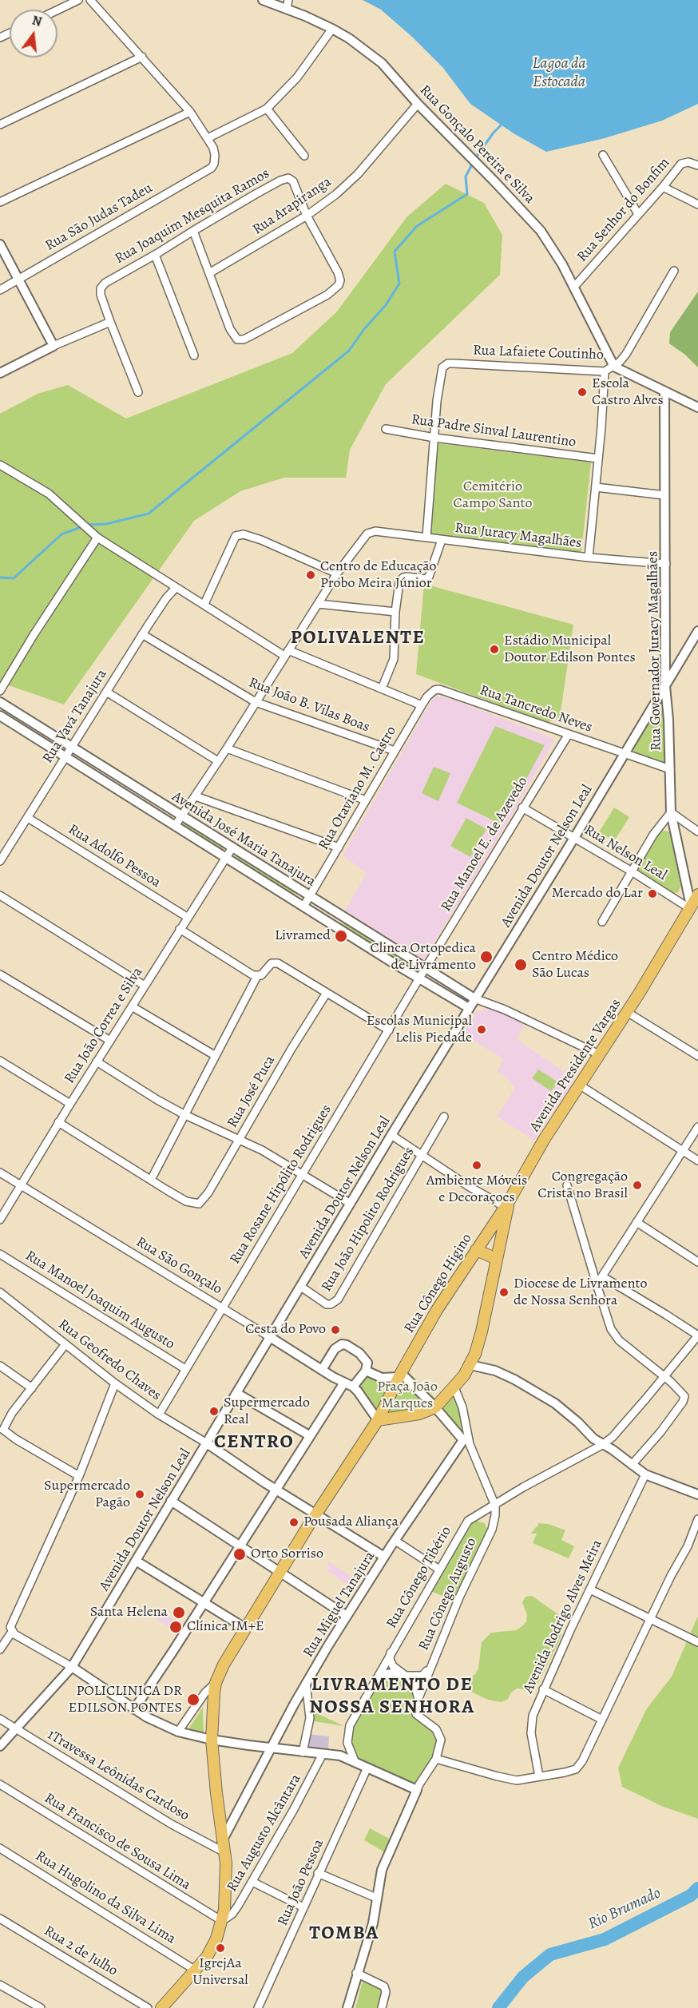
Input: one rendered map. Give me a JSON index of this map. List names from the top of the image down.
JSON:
{
  "streets": {
    "main road": ["Avenida Presidente Vargas", "Rua Cônego Higino"],
    "street": [
      "Rua Gonçalo Pereira e Silva",
      "Rua Arapiranga",
      "Rua Senhor do Bonfim",
      "Rua Joaquim Mesquita Ramos",
      "Rua São Judas Tadeu",
      "Rua Lafaiete Coutinho",
      "Rua Padre Sinval Laurentino",
      "Rua Juracy Magalhães",
      "Rua Governador Juracy Magalhães",
      "Rua João B. Vilas Boas",
      "Rua Tancredo Neves",
      "Rua Vavá Tanajura",
      "Rua Otaviano M. Castro",
      "Avenida José Maria Tanajura",
      "Rua Manoel E. de Azevedo",
      "Rua Nelson Leal",
      "Rua Adolfo Pessoa",
      "Avenida Doutor Nelson Leal",
      "Rua João Correa e Silva",
      "Rua José Puca",
      "Rua Rosane Hipólito Rodrigues",
      "Rua João Hipolito Rodrigues",
      "Rua São Gonçalo",
      "Rua Manoel Joaquim Augusto",
      "Rua Geofredo Chaves",
      "Rua Cônego Tibério",
      "Rua Cônego Augusto",
      "Rua Miguel Tanajura",
      "Avenida Rodrigo Alves Meira",
      "1Travessa Leônidas Cardoso",
      "Rua Augusto Alcântara",
      "Rua Francisco de Sousa Lima",
      "Rua João Pessoa",
      "Rua Hugolino da Silva Lima",
      "Rua 2 de Julho"
    ]
  },
  "crossings": [
    ["Rua Gonçalo Pereira e Silva", "Rua Arapiranga"],
    ["Rua Gonçalo Pereira e Silva", "Rua Senhor do Bonfim"],
    ["Rua Gonçalo Pereira e Silva", "Rua Lafaiete Coutinho"],
    ["Rua Arapiranga", "Rua Joaquim Mesquita Ramos"],
    ["Rua Lafaiete Coutinho", "Rua Padre Sinval Laurentino"],
    ["Rua Lafaiete Coutinho", "Rua Governador Juracy Magalhães"],
    ["Rua Juracy Magalhães", "Rua Governador Juracy Magalhães"],
    ["Rua Governador Juracy Magalhães", "Rua Tancredo Neves"],
    ["Rua Governador Juracy Magalhães", "Rua Nelson Leal"],
    ["Rua Governador Juracy Magalhães", "Avenida Doutor Nelson Leal"],
    ["Rua Governador Juracy Magalhães", "Avenida Presidente Vargas"],
    ["Rua João B. Vilas Boas", "Rua Vavá Tanajura"],
    ["Rua João B. Vilas Boas", "Rua Otaviano M. Castro"],
    ["Rua Tancredo Neves", "Rua Otaviano M. Castro"],
    ["Rua Tancredo Neves", "Rua Manoel E. de Azevedo"],
    ["Rua Tancredo Neves", "Avenida Doutor Nelson Leal"],
    ["Rua Vavá Tanajura", "Avenida José Maria Tanajura"],
    ["Rua Vavá Tanajura", "Rua Adolfo Pessoa"],
    ["Rua Otaviano M. Castro", "Avenida José Maria Tanajura"],
    ["Avenida José Maria Tanajura", "Rua Manoel E. de Azevedo"],
    ["Avenida José Maria Tanajura", "Avenida Doutor Nelson Leal"],
    ["Avenida José Maria Tanajura", "Rua João Correa e Silva"],
    ["Avenida José Maria Tanajura", "Rua Rosane Hipólito Rodrigues"],
    ["Rua Manoel E. de Azevedo", "Rua Nelson Leal"],
    ["Rua Manoel E. de Azevedo", "Rua Rosane Hipólito Rodrigues"],
    ["Rua Nelson Leal", "Avenida Doutor Nelson Leal"],
    ["Rua Nelson Leal", "Avenida Presidente Vargas"],
    ["Rua Adolfo Pessoa", "Rua João Correa e Silva"],
    ["Avenida Doutor Nelson Leal", "Rua João Hipolito Rodrigues"],
    ["Avenida Doutor Nelson Leal", "Rua São Gonçalo"],
    ["Avenida Doutor Nelson Leal", "Rua Geofredo Chaves"],
    ["Avenida Doutor Nelson Leal", "1Travessa Leônidas Cardoso"],
    ["Rua João Correa e Silva", "Rua São Gonçalo"],
    ["Avenida Presidente Vargas", "Rua Cônego Higino"],
    ["Rua Rosane Hipólito Rodrigues", "Rua São Gonçalo"],
    ["Rua Rosane Hipólito Rodrigues", "Rua Manoel Joaquim Augusto"],
    ["Rua Rosane Hipólito Rodrigues", "Rua Geofredo Chaves"],
    ["Rua Cônego Tibério", "Rua Cônego Augusto"],
    ["Rua Miguel Tanajura", "1Travessa Leônidas Cardoso"],
    ["Rua Augusto Alcântara", "Rua Francisco de Sousa Lima"]
  ],
  "districts": [
    "POLIVALENTE",
    "CENTRO",
    "LIVRAMENTO DE NOSSA SENHORA",
    "TOMBA"
  ],
  "water": ["Lagoa da Estocada", "Rio Brumado"],
  "parks": ["Cemitério Campo Santo", "Praça João Marques"],
  "places": [
    "Escola Castro Alves",
    "Centro de Educação Probo Meira Júnior",
    "Estádio Municipal Doutor Edilson Pontes",
    "Mercado do Lar",
    "Livramed",
    "Clinca Ortopedica de Livramento",
    "Centro Médico São Lucas",
    "Escolas Municipal Lelis Piedade",
    "Ambiente Móveis e Decoraçoes",
    "Congregação Cristã no Brasil",
    "Diocese de Livramento de Nossa Senhora",
    "Cesta do Povo",
    "Supermercado Real",
    "Supermercado Pagão",
    "Pousada Aliança",
    "Orto Sorriso",
    "Santa Helena",
    "Clínica IM+E",
    "POLICLINICA DR EDILSON PONTES",
    "IgrejAa Universal"
  ],
  "north": "top"
}
